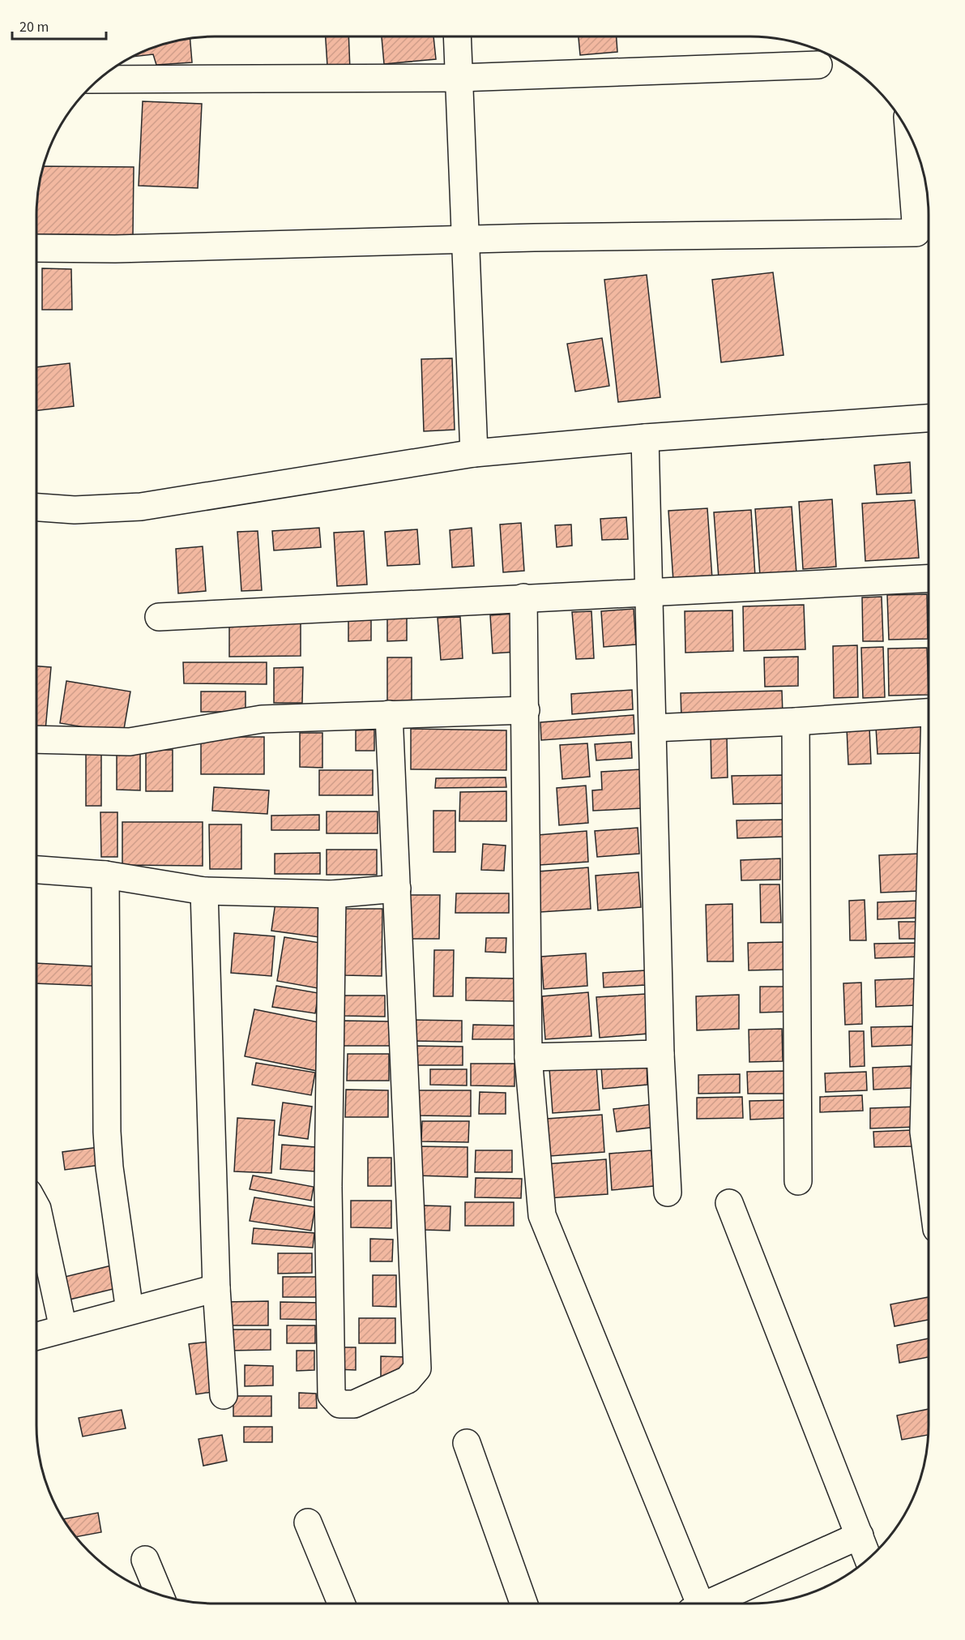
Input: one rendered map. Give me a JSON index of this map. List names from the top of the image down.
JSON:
{
  "scale_bar": "20 m"
}
